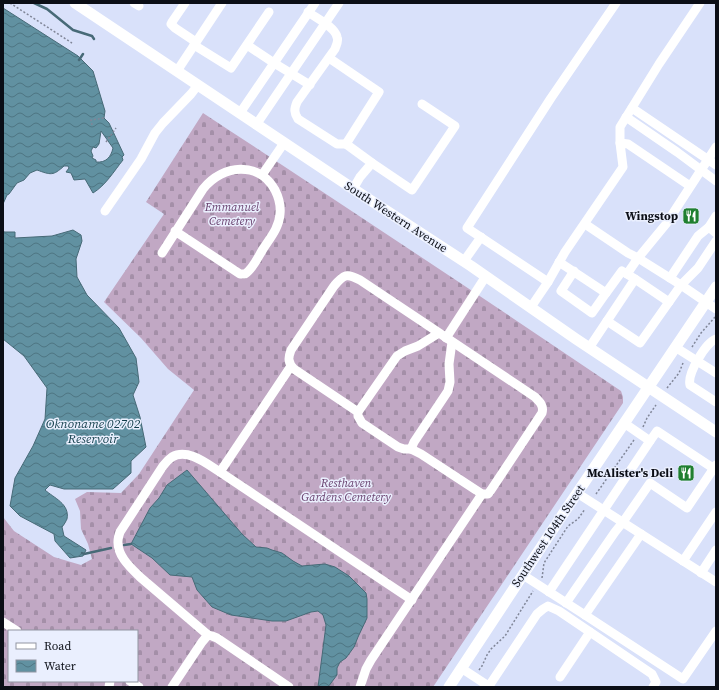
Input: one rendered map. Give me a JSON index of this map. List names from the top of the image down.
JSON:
{
  "streets": {
    "main road": ["South Western Avenue", "Southwest 104th Street"]
  },
  "crossings": [
    ["South Western Avenue", "Southwest 104th Street"]
  ],
  "water": ["Oknoname 02702 Reservoir"],
  "parks": ["Emmanuel Cemetery", "Resthaven Gardens Cemetery"],
  "places": {
    "restaurant": ["Wingstop", "McAlister's Deli"]
  },
  "legend": ["Road", "Water"]
}
